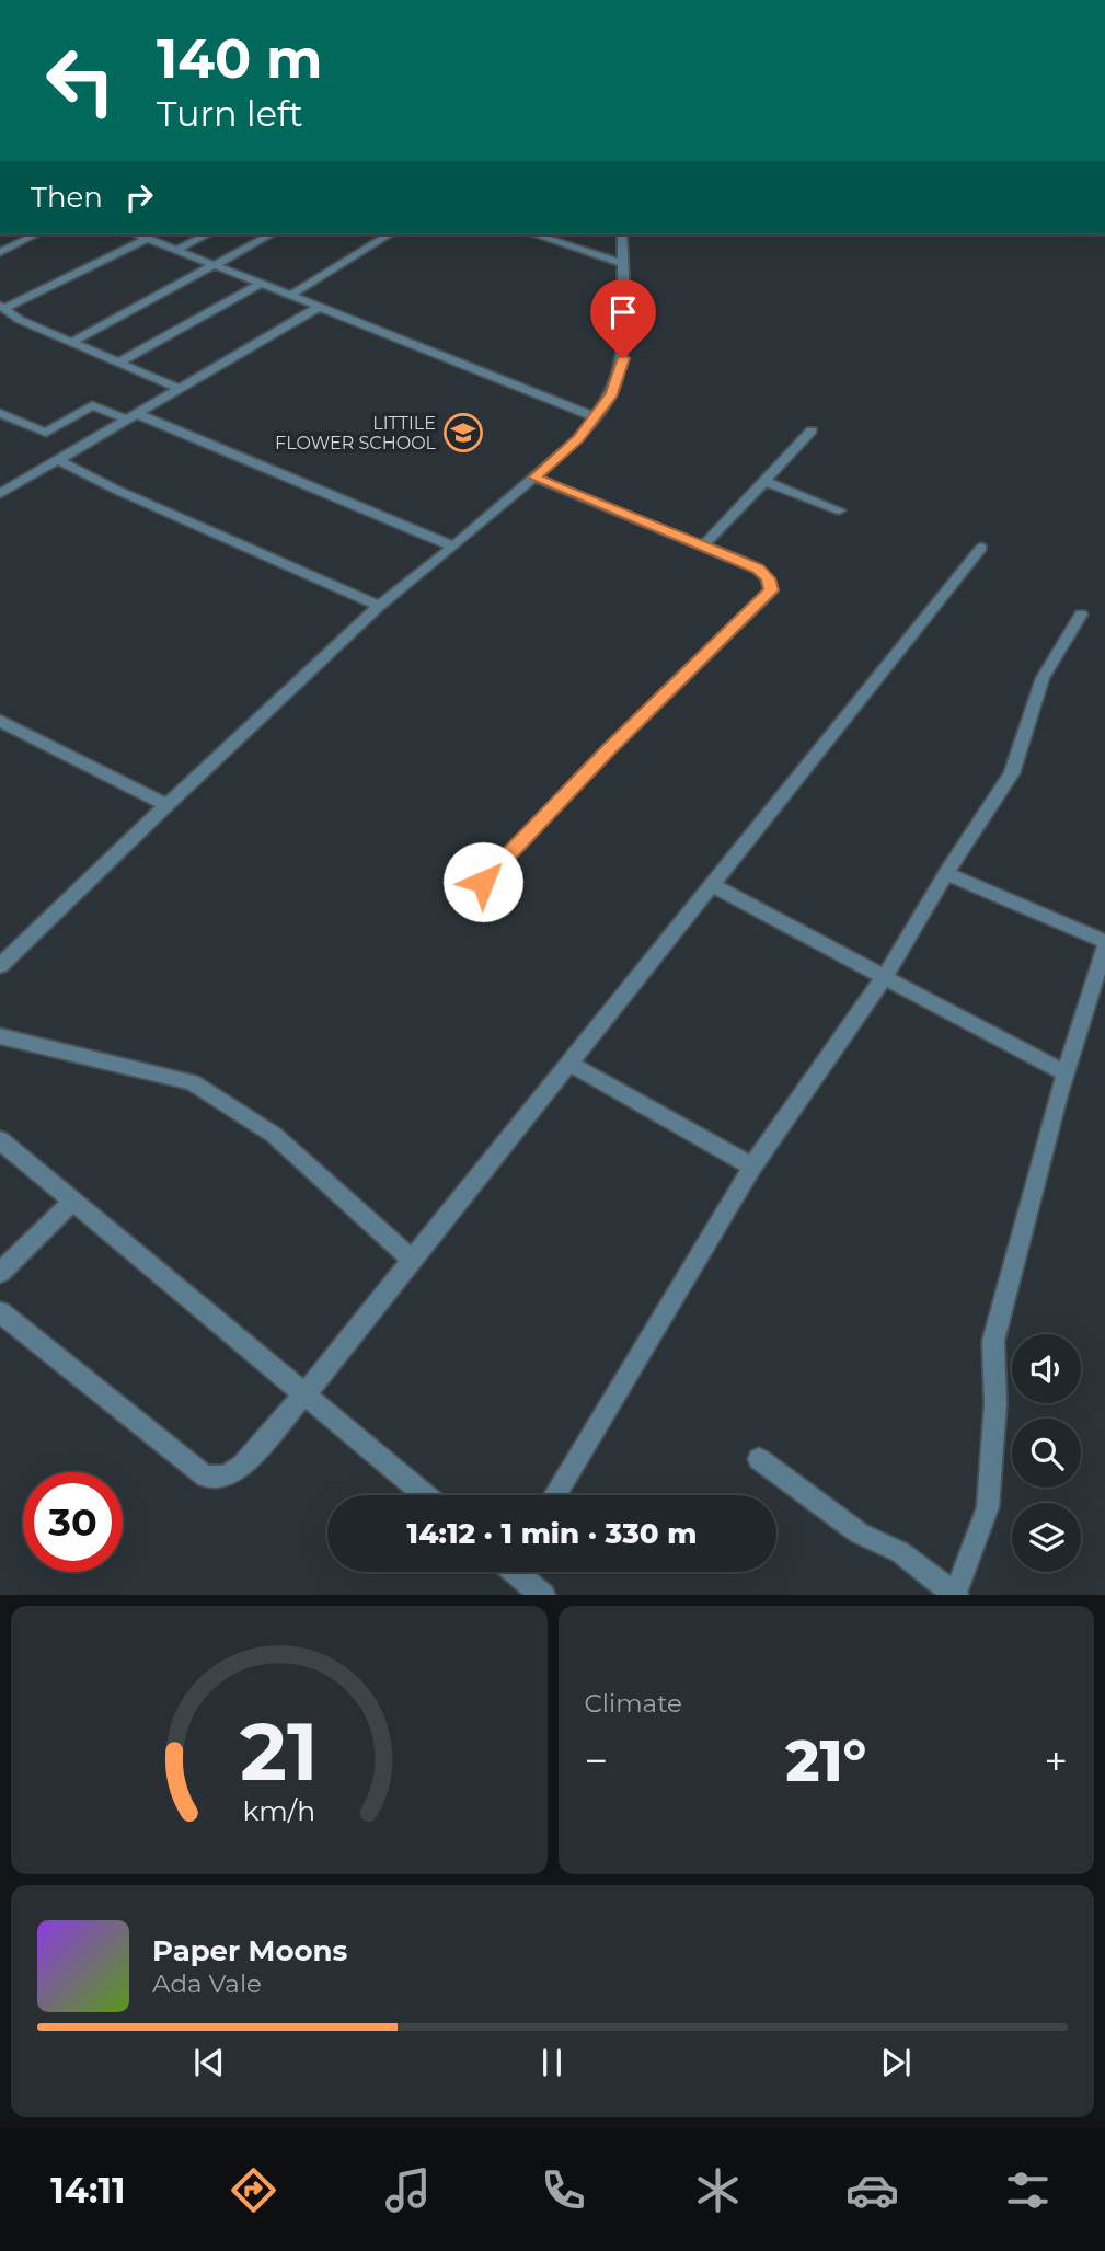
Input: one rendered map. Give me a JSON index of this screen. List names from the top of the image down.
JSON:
{
  "places": {
    "school or university": ["LITTILE FLOWER SCHOOL"]
  },
  "page": {
    "turn": ["140 m", "Turn left"],
    "then": "Then",
    "limit": "30",
    "trip": "14:12 · 1 min · 330 m",
    "tile": "Climate",
    "heat": ["−", "21°", "+"],
    "song": ["Paper Moons", "Ada Vale"],
    "tabs": "14:11",
    "gauge": ["21", "km/h"]
  }
}
